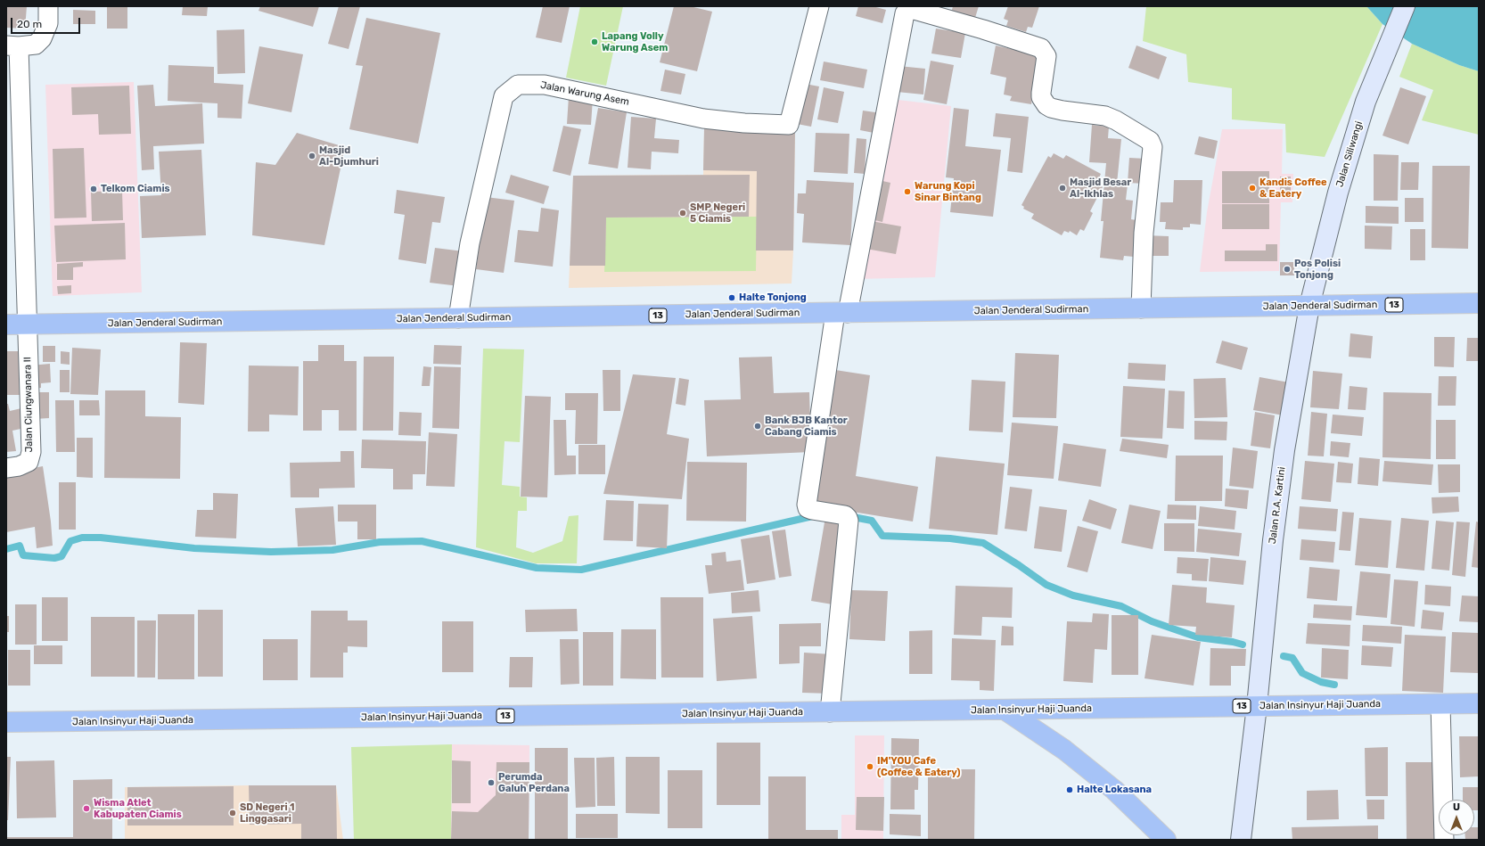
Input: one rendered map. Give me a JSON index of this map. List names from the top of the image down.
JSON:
{
  "streets": {
    "highway": ["13", "Jalan Jenderal Sudirman", "Jalan Insinyur Haji Juanda"],
    "main road": ["Jalan Siliwangi", "Jalan R.A. Kartini"],
    "street": ["Jalan Warung Asem", "Jalan Ciungwanara II"]
  },
  "crossings": [
    ["Jalan Warung Asem", "Jalan Jenderal Sudirman"],
    ["Jalan Siliwangi", "Jalan Jenderal Sudirman"],
    ["Jalan Siliwangi", "Jalan R.A. Kartini"],
    ["Jalan Jenderal Sudirman", "Jalan Ciungwanara II"],
    ["Jalan Jenderal Sudirman", "Jalan R.A. Kartini"],
    ["Jalan R.A. Kartini", "Jalan Insinyur Haji Juanda"]
  ],
  "places": [
    "Lapang Volly Warung Asem",
    "Masjid Al-Djumhuri",
    "Masjid Besar Al-Ikhlas",
    "Kandis Coffee & Eatery",
    "Telkom Ciamis",
    "Warung Kopi Sinar Bintang",
    "SMP Negeri 5 Ciamis",
    "Pos Polisi Tonjong",
    "Halte Tonjong",
    "Bank BJB Kantor Cabang Ciamis",
    "IM'YOU Cafe (Coffee & Eatery)",
    "Perumda Galuh Perdana",
    "Halte Lokasana",
    "Wisma Atlet Kabupaten Ciamis",
    "SD Negeri 1 Linggasari"
  ],
  "scale_bar": "20 m",
  "north": "top"
}
